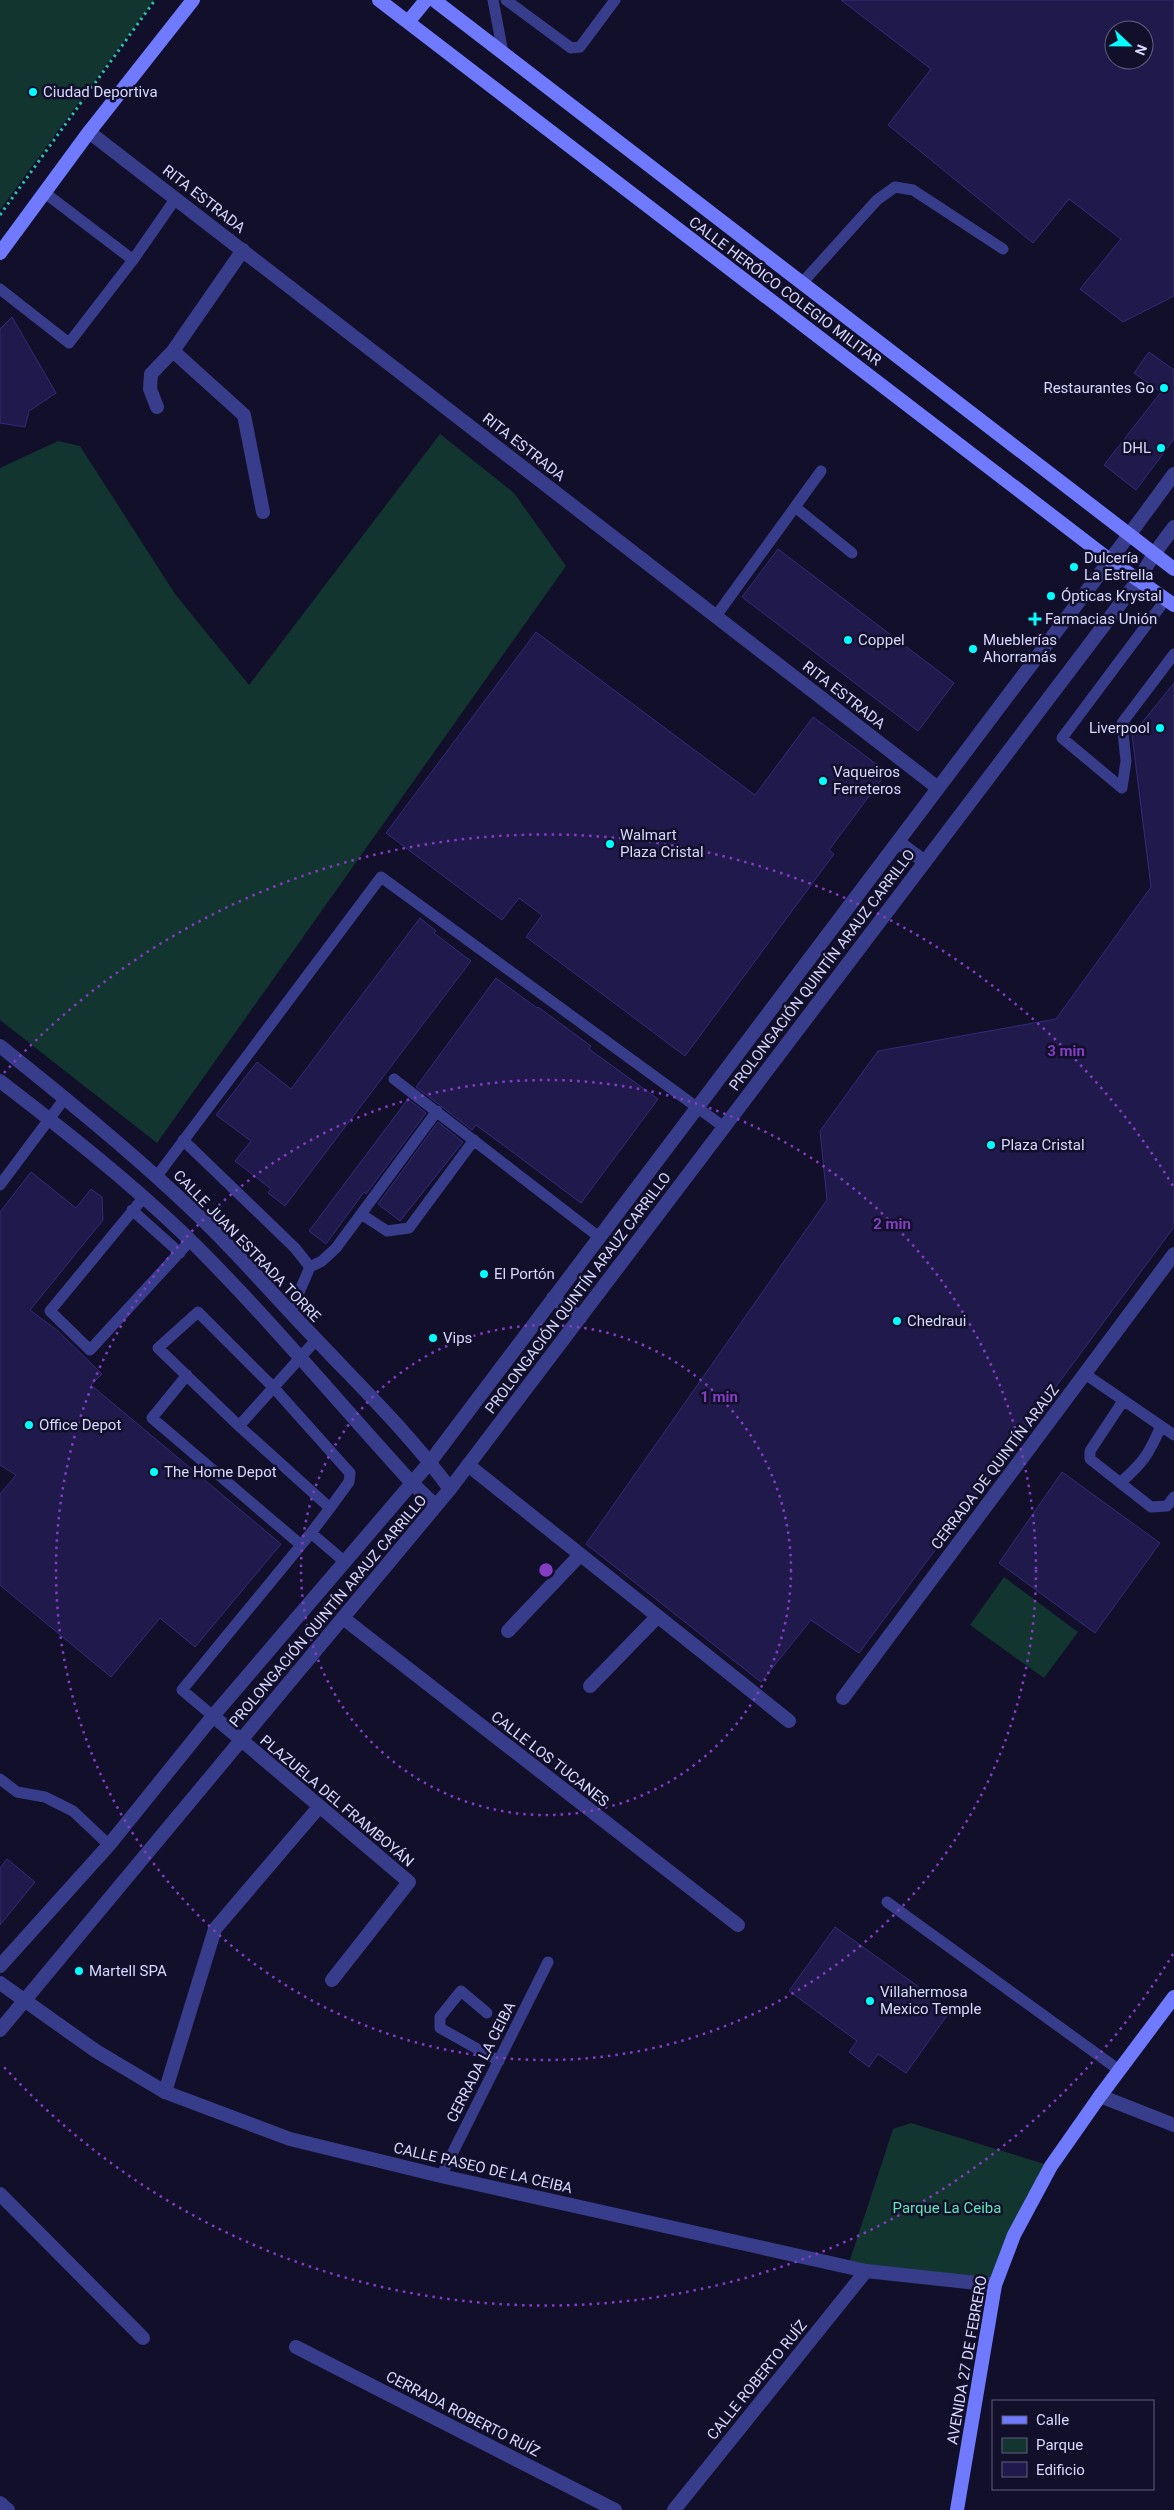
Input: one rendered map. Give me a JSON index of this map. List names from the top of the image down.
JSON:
{
  "streets": {
    "main road": ["CALLE HERÓICO COLEGIO MILITAR", "AVENIDA 27 DE FEBRERO"],
    "street": [
      "RITA ESTRADA",
      "PROLONGACIÓN QUINTÍN ARAUZ CARRILLO",
      "CALLE JUAN ESTRADA TORRE",
      "CERRADA DE QUINTÍN ARAUZ",
      "CALLE LOS TUCANES",
      "PLAZUELA DEL FRAMBOYÁN",
      "CALLE PASEO DE LA CEIBA",
      "CALLE ROBERTO RUÍZ",
      "CERRADA ROBERTO RUÍZ"
    ],
    "lane": ["CERRADA LA CEIBA"]
  },
  "crossings": [
    ["RITA ESTRADA", "PROLONGACIÓN QUINTÍN ARAUZ CARRILLO"],
    ["CALLE HERÓICO COLEGIO MILITAR", "PROLONGACIÓN QUINTÍN ARAUZ CARRILLO"],
    ["PROLONGACIÓN QUINTÍN ARAUZ CARRILLO", "CALLE JUAN ESTRADA TORRE"],
    ["PROLONGACIÓN QUINTÍN ARAUZ CARRILLO", "CALLE LOS TUCANES"],
    ["PROLONGACIÓN QUINTÍN ARAUZ CARRILLO", "PLAZUELA DEL FRAMBOYÁN"],
    ["PROLONGACIÓN QUINTÍN ARAUZ CARRILLO", "CALLE PASEO DE LA CEIBA"],
    ["CERRADA LA CEIBA", "CALLE PASEO DE LA CEIBA"],
    ["CALLE PASEO DE LA CEIBA", "AVENIDA 27 DE FEBRERO"],
    ["CALLE PASEO DE LA CEIBA", "CALLE ROBERTO RUÍZ"]
  ],
  "parks": ["Parque La Ceiba"],
  "places": {
    "other": [
      "Ciudad Deportiva",
      "Restaurantes Go",
      "DHL",
      "Dulcería La Estrella",
      "Ópticas Krystal",
      "Coppel",
      "Mueblerías Ahorramás",
      "Liverpool",
      "Vaqueiros Ferreteros",
      "Walmart Plaza Cristal",
      "Plaza Cristal",
      "El Portón",
      "Chedraui",
      "Vips",
      "Office Depot",
      "The Home Depot",
      "Martell SPA",
      "Villahermosa Mexico Temple"
    ],
    "health": ["Farmacias Unión"]
  },
  "legend": ["Calle", "Parque", "Edificio"],
  "north": "right",
  "rings": ["3 min", "2 min", "1 min"]
}
